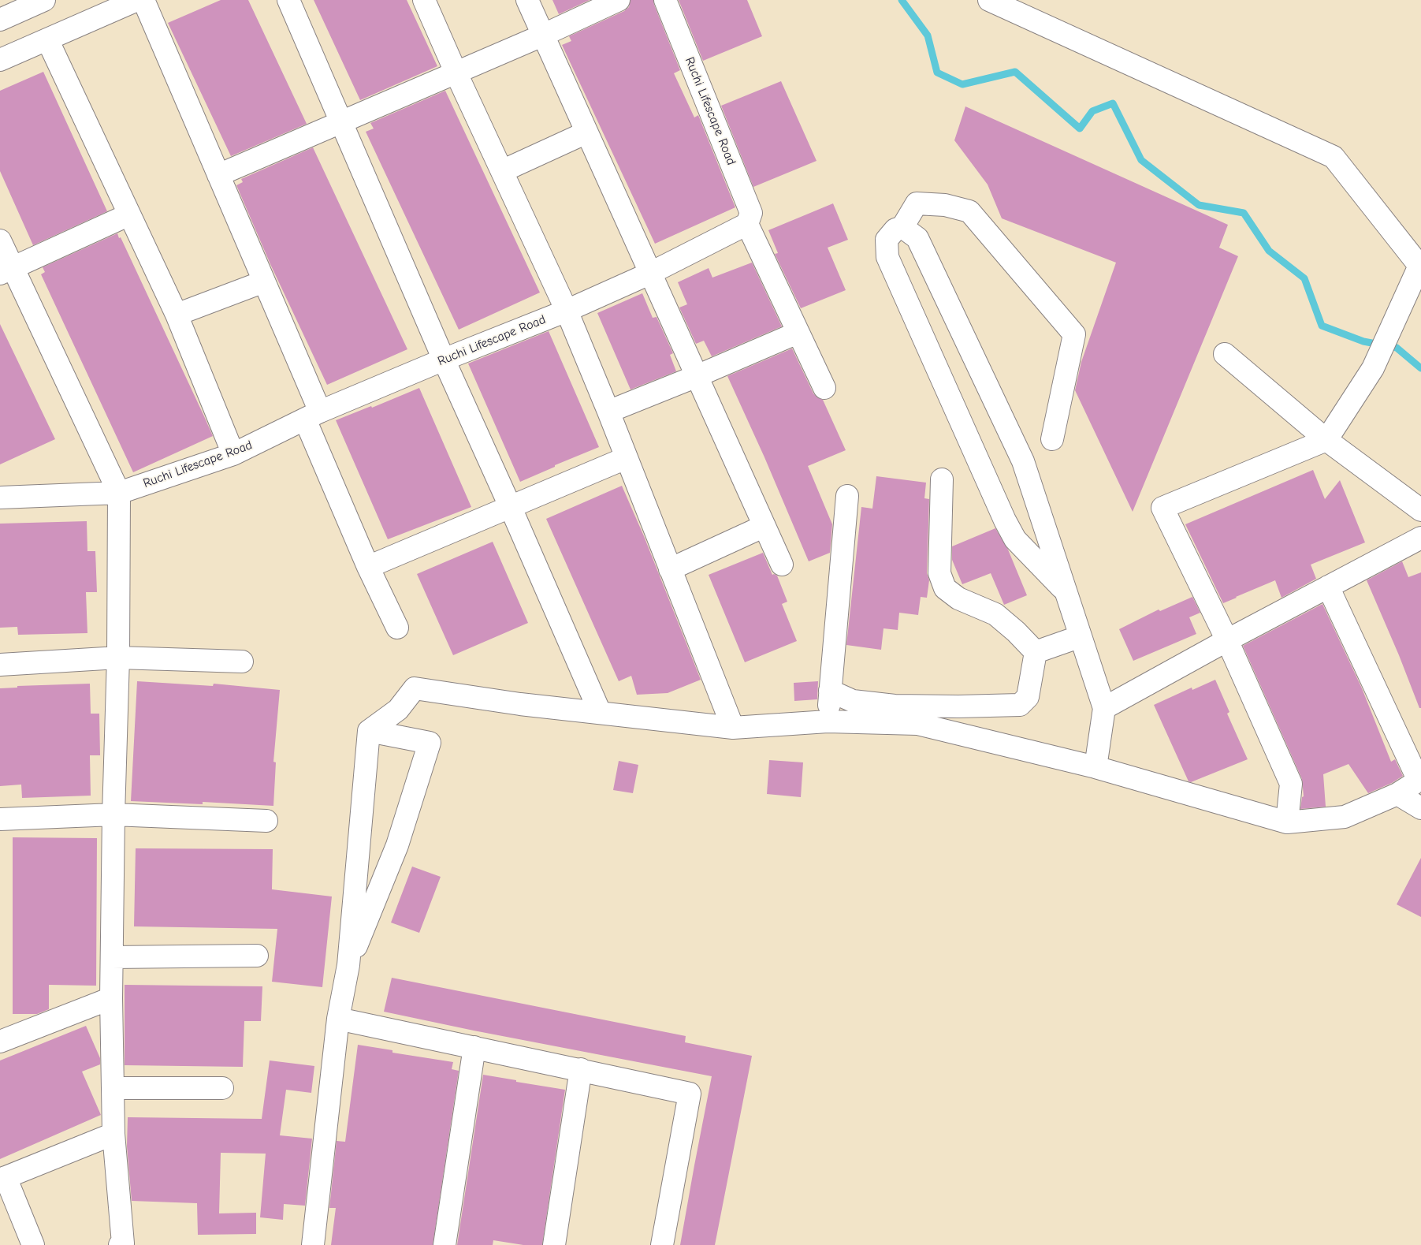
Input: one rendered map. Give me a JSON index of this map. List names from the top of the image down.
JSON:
{
  "streets": {
    "street": ["Ruchi Lifescape Road"]
  }
}
